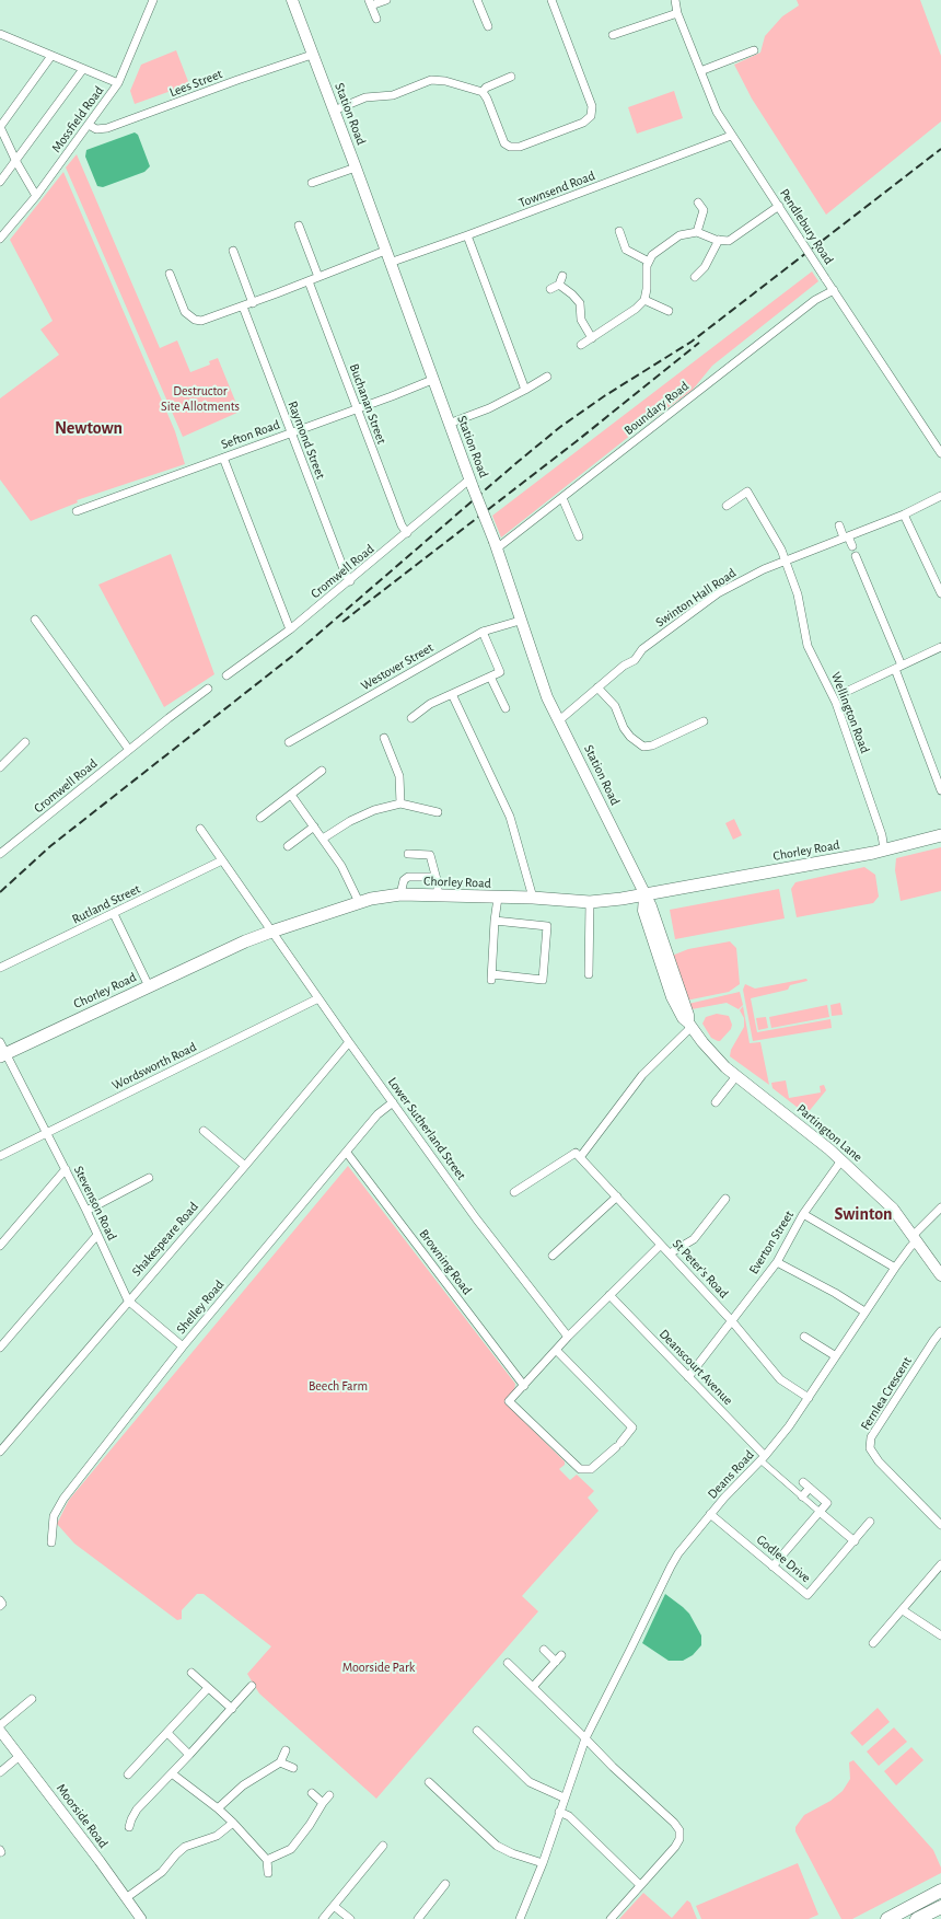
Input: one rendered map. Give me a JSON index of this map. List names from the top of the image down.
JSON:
{
  "streets": {
    "main road": ["Station Road", "Chorley Road", "Partington Lane"],
    "street": [
      "Lees Street",
      "Mossfield Road",
      "Townsend Road",
      "Pendlebury Road",
      "Buchanan Street",
      "Boundary Road",
      "Sefton Road",
      "Raymond Street",
      "Cromwell Road",
      "Swinton Hall Road",
      "Westover Street",
      "Wellington Road",
      "Rutland Street",
      "Wordsworth Road",
      "Lower Sutherland Street",
      "Stevenson Road",
      "Shakespeare Road",
      "Everton Street",
      "Browning Road",
      "St Peter's Road",
      "Shelley Road",
      "Deanscourt Avenue",
      "Fernlea Crescent",
      "Deans Road",
      "Godlee Drive",
      "Moorside Road"
    ]
  },
  "crossings": [
    ["Lees Street", "Station Road"],
    ["Lees Street", "Mossfield Road"],
    ["Station Road", "Townsend Road"],
    ["Station Road", "Boundary Road"],
    ["Station Road", "Sefton Road"],
    ["Station Road", "Cromwell Road"],
    ["Station Road", "Swinton Hall Road"],
    ["Station Road", "Westover Street"],
    ["Station Road", "Chorley Road"],
    ["Station Road", "Partington Lane"],
    ["Townsend Road", "Pendlebury Road"],
    ["Pendlebury Road", "Boundary Road"],
    ["Buchanan Street", "Sefton Road"],
    ["Buchanan Street", "Cromwell Road"],
    ["Sefton Road", "Raymond Street"],
    ["Raymond Street", "Cromwell Road"],
    ["Swinton Hall Road", "Wellington Road"],
    ["Wellington Road", "Chorley Road"],
    ["Chorley Road", "Lower Sutherland Street"],
    ["Chorley Road", "Partington Lane"],
    ["Chorley Road", "Stevenson Road"],
    ["Rutland Street", "Lower Sutherland Street"],
    ["Wordsworth Road", "Lower Sutherland Street"],
    ["Wordsworth Road", "Stevenson Road"],
    ["Lower Sutherland Street", "Shakespeare Road"],
    ["Lower Sutherland Street", "Shelley Road"],
    ["Partington Lane", "Everton Street"],
    ["Partington Lane", "Deans Road"],
    ["Stevenson Road", "Shakespeare Road"],
    ["Stevenson Road", "Shelley Road"],
    ["Everton Street", "St Peter's Road"],
    ["Everton Street", "Deanscourt Avenue"],
    ["Browning Road", "Shelley Road"],
    ["St Peter's Road", "Deans Road"],
    ["Deanscourt Avenue", "Deans Road"],
    ["Deans Road", "Godlee Drive"]
  ],
  "districts": ["Newtown", "Swinton"],
  "parks": ["Destructor Site Allotments", "Beech Farm", "Moorside Park"]
}
